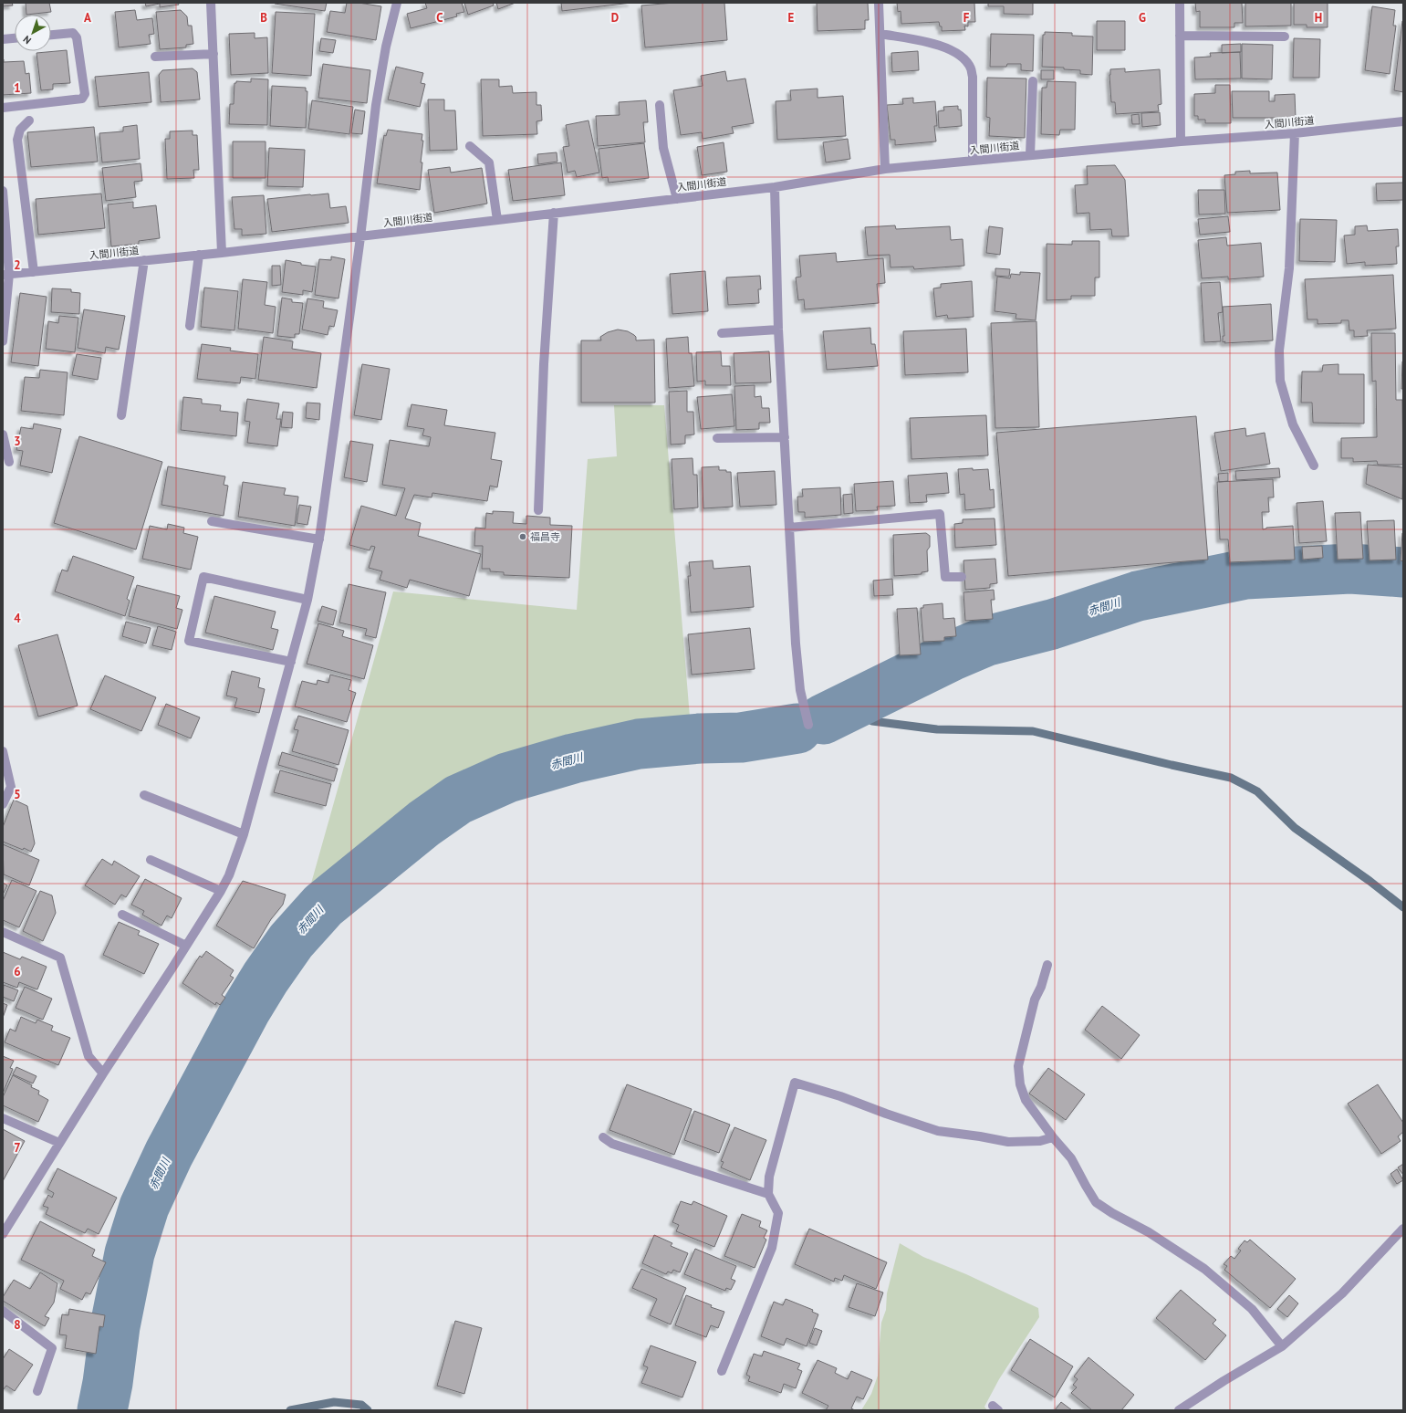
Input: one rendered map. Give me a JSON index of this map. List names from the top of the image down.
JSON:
{
  "streets": {
    "street": ["入間川街道"]
  },
  "water": ["赤間川"],
  "places": ["福昌寺"],
  "north": "bottom left",
  "grid": {
    "columns": [
      "A",
      "B",
      "C",
      "D",
      "E",
      "F",
      "G",
      "H"
    ],
    "rows": [
      "1",
      "2",
      "3",
      "4",
      "5",
      "6",
      "7",
      "8"
    ]
  }
}
